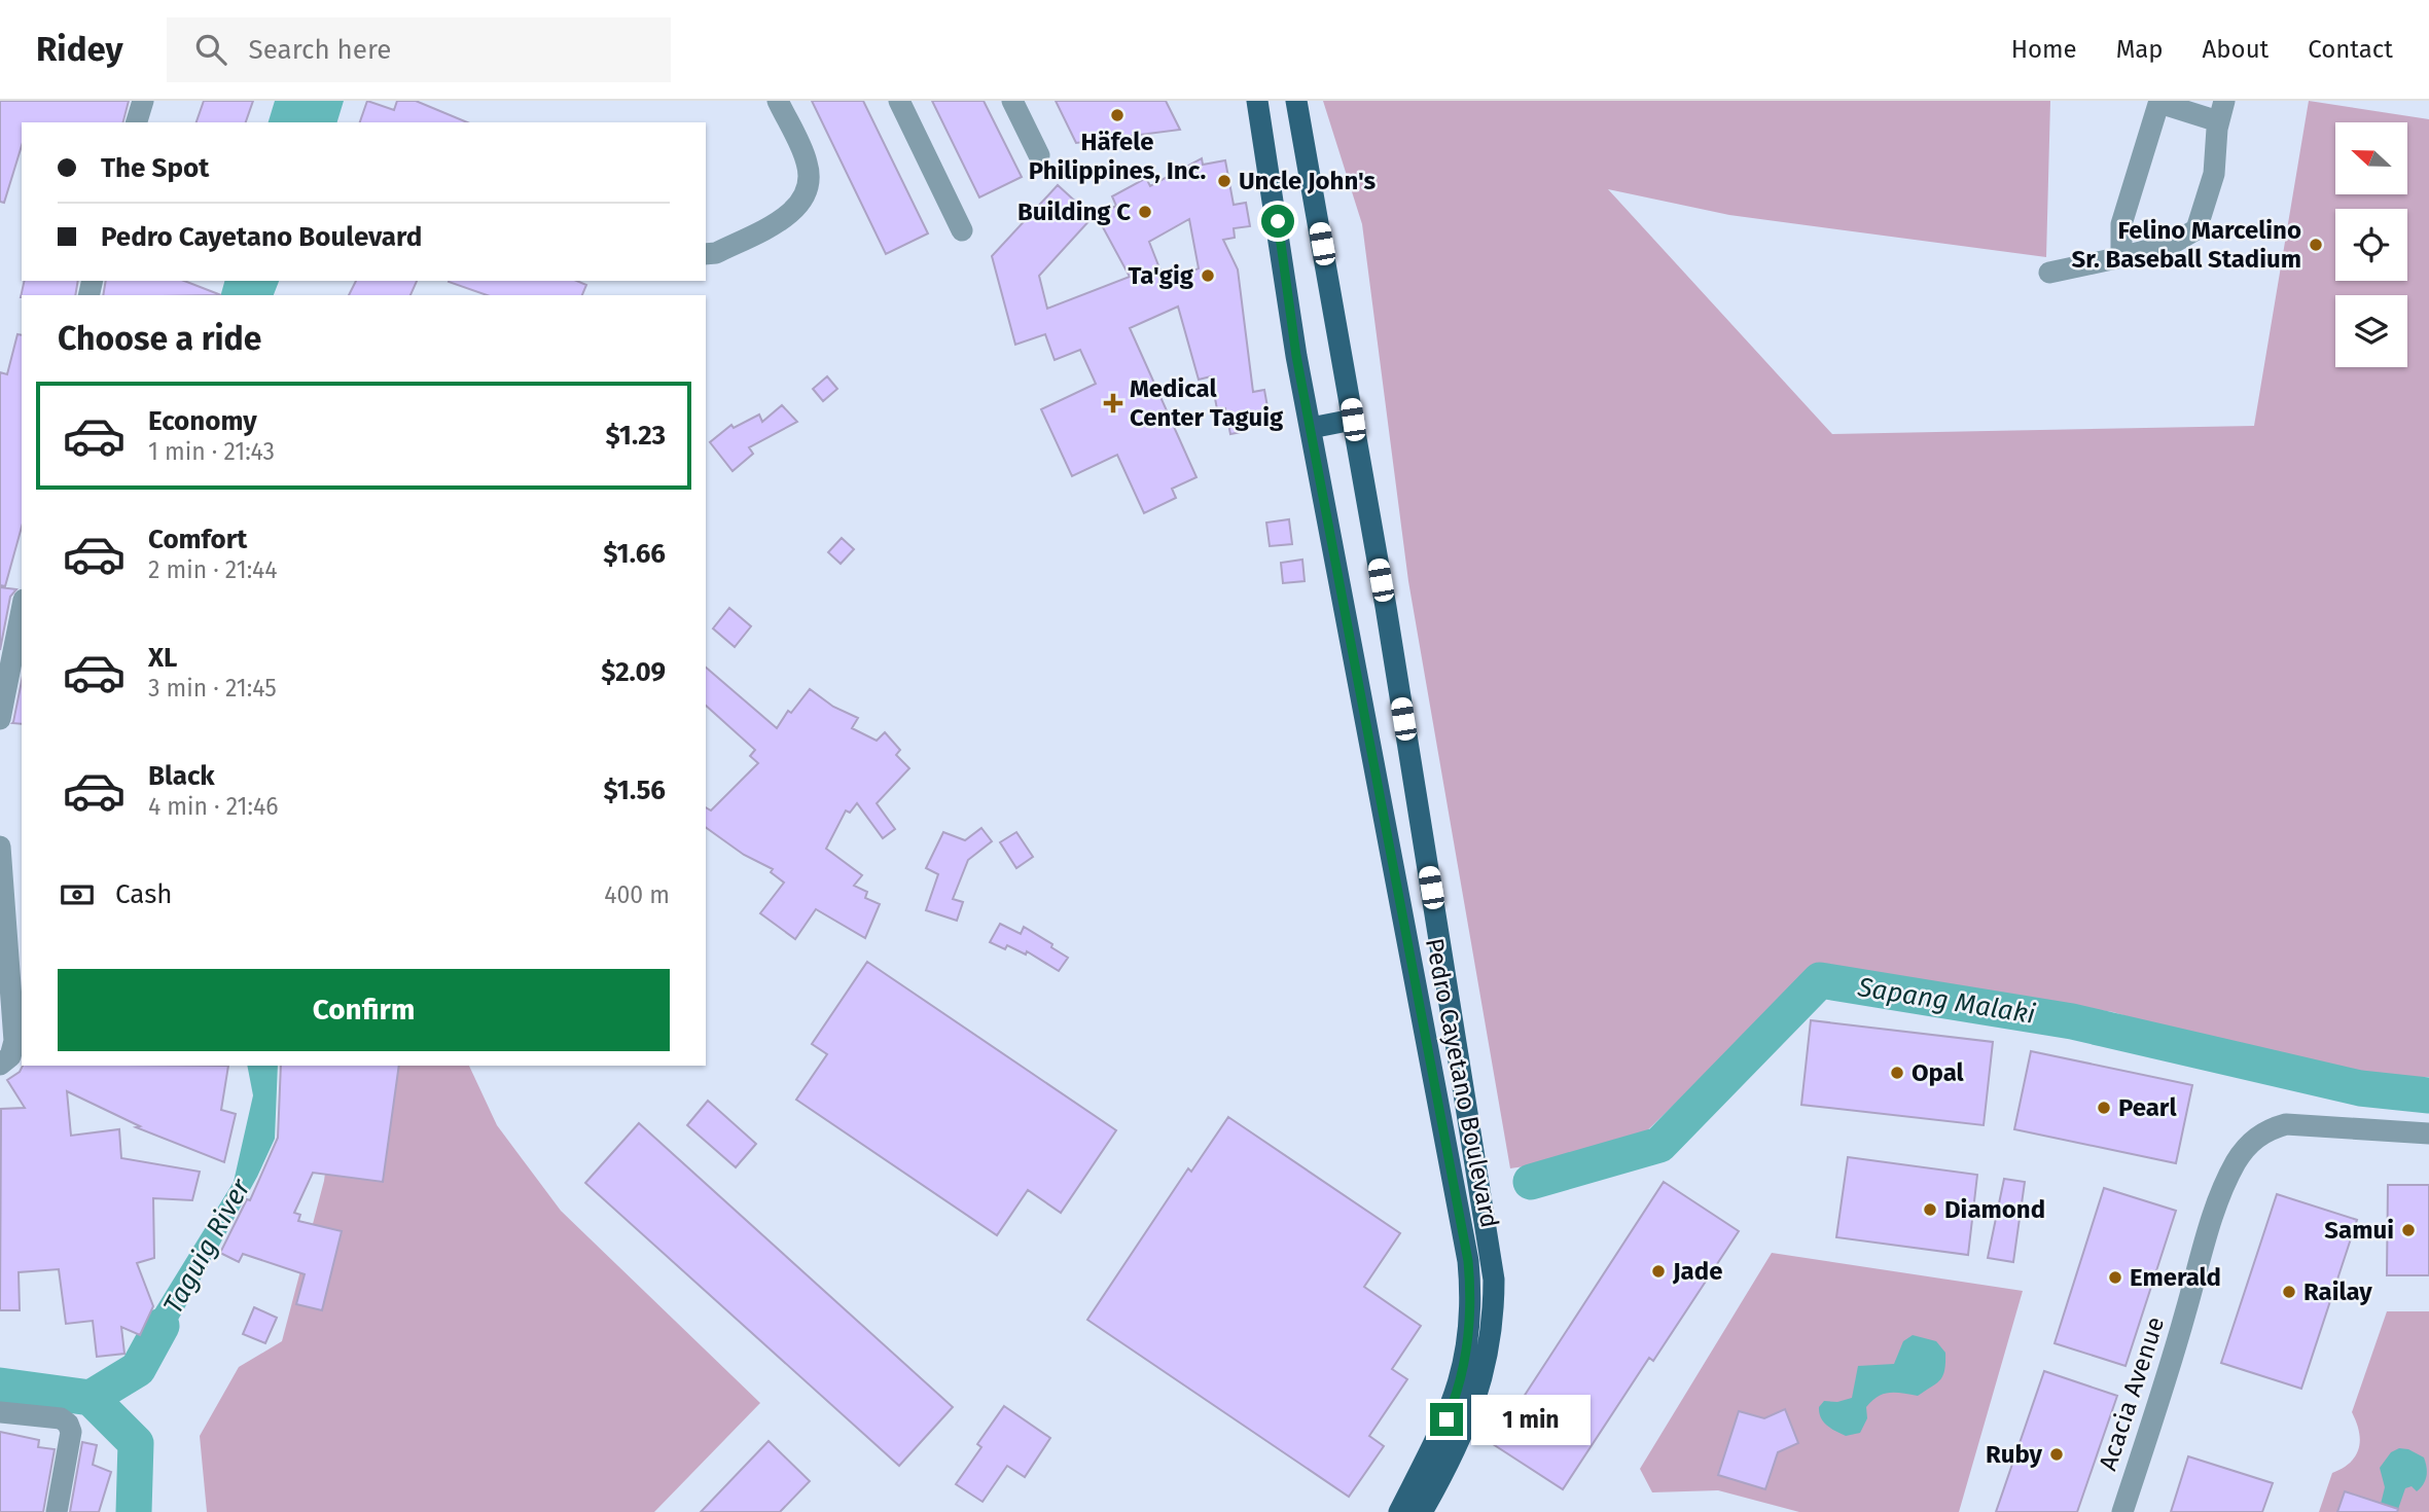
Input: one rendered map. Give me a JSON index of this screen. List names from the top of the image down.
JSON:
{
  "streets": {
    "main road": ["Pedro Cayetano Boulevard"],
    "street": ["Acacia Avenue"]
  },
  "water": ["Sapang Malaki", "Taguig River"],
  "places": {
    "other": [
      "Häfele Philippines, Inc.",
      "Uncle John's",
      "Building C",
      "Felino Marcelino Sr. Baseball Stadium",
      "Ta'gig",
      "Opal",
      "Pearl",
      "Diamond",
      "Samui",
      "Jade",
      "Emerald",
      "Railay",
      "Ruby"
    ],
    "health": ["Medical Center Taguig"]
  },
  "north": "left",
  "page": {
    "header": "Ridey",
    "search": "Search here",
    "nav": [
      "Home",
      "Map",
      "About",
      "Contact"
    ],
    "banner": ["The Spot", "Pedro Cayetano Boulevard"],
    "heading": "Choose a ride",
    "list": [
      {
        "name": "Economy",
        "note": "1 min · 21:43",
        "value": "$1.23"
      },
      {
        "name": "Comfort",
        "note": "2 min · 21:44",
        "value": "$1.66"
      },
      {
        "name": "XL",
        "note": "3 min · 21:45",
        "value": "$2.09"
      },
      {
        "name": "Black",
        "note": "4 min · 21:46",
        "value": "$1.56"
      }
    ],
    "pay": ["Cash", "400 m"],
    "buttons": "Confirm",
    "bubble": "1 min"
  }
}
